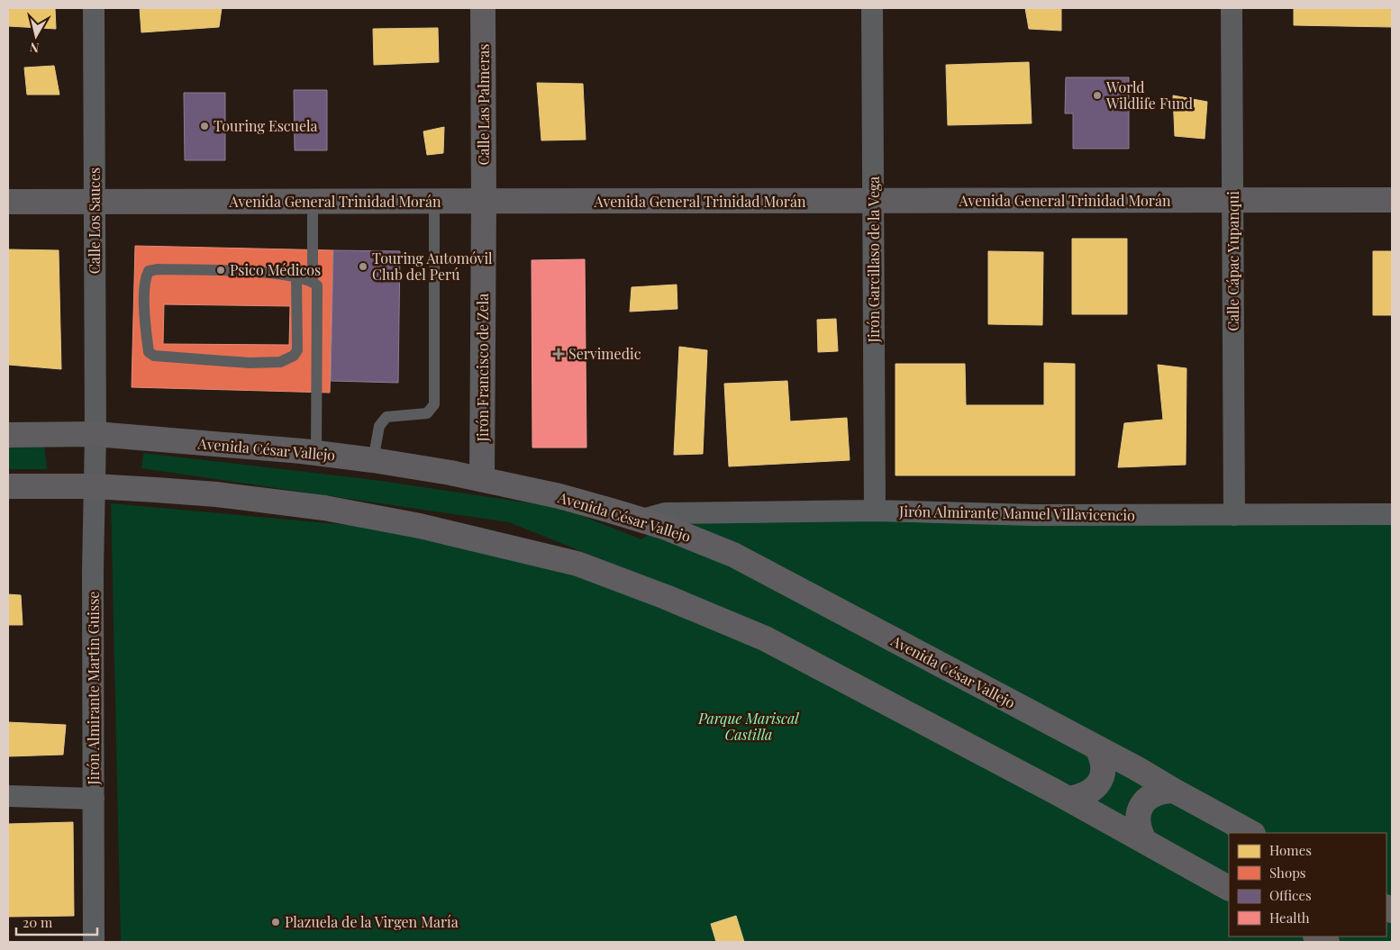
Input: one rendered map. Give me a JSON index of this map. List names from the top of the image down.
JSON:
{
  "streets": {
    "main road": [
      "Calle Las Palmeras",
      "Avenida General Trinidad Morán",
      "Jirón Francisco de Zela",
      "Avenida César Vallejo"
    ],
    "street": [
      "Calle Los Sauces",
      "Jirón Garcillaso de la Vega",
      "Calle Cápac Yupanqui",
      "Jirón Almirante Manuel Villavicencio",
      "Jirón Almirante Martin Guisse"
    ]
  },
  "crossings": [
    ["Calle Las Palmeras", "Avenida General Trinidad Morán"],
    ["Calle Las Palmeras", "Jirón Francisco de Zela"],
    ["Avenida General Trinidad Morán", "Calle Los Sauces"],
    ["Avenida General Trinidad Morán", "Jirón Garcillaso de la Vega"],
    ["Avenida General Trinidad Morán", "Calle Cápac Yupanqui"],
    ["Avenida General Trinidad Morán", "Jirón Francisco de Zela"],
    ["Calle Los Sauces", "Avenida César Vallejo"],
    ["Calle Los Sauces", "Jirón Almirante Martin Guisse"],
    ["Jirón Garcillaso de la Vega", "Jirón Almirante Manuel Villavicencio"],
    ["Calle Cápac Yupanqui", "Jirón Almirante Manuel Villavicencio"],
    ["Jirón Francisco de Zela", "Avenida César Vallejo"],
    ["Avenida César Vallejo", "Jirón Almirante Manuel Villavicencio"],
    ["Avenida César Vallejo", "Jirón Almirante Martin Guisse"]
  ],
  "parks": ["Parque Mariscal Castilla"],
  "places": {
    "other": [
      "World Wildlife Fund",
      "Touring Escuela",
      "Touring Automóvil Club del Perú",
      "Psico Médicos",
      "Plazuela de la Virgen María"
    ],
    "health": ["Servimedic"]
  },
  "legend": [
    "Homes",
    "Shops",
    "Offices",
    "Health"
  ],
  "scale_bar": "20 m",
  "north": "bottom"
}
